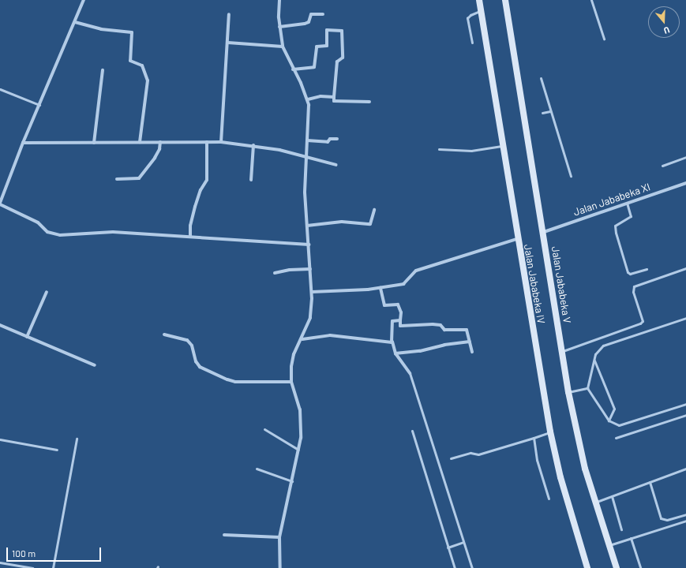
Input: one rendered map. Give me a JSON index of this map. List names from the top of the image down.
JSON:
{
  "streets": {
    "street": ["Jalan Jababeka XI", "Jalan Jababeka IV", "Jalan Jababeka V"]
  },
  "crossings": [
    ["Jalan Jababeka XI", "Jalan Jababeka V"]
  ],
  "scale_bar": "100 m",
  "north": "bottom"
}
